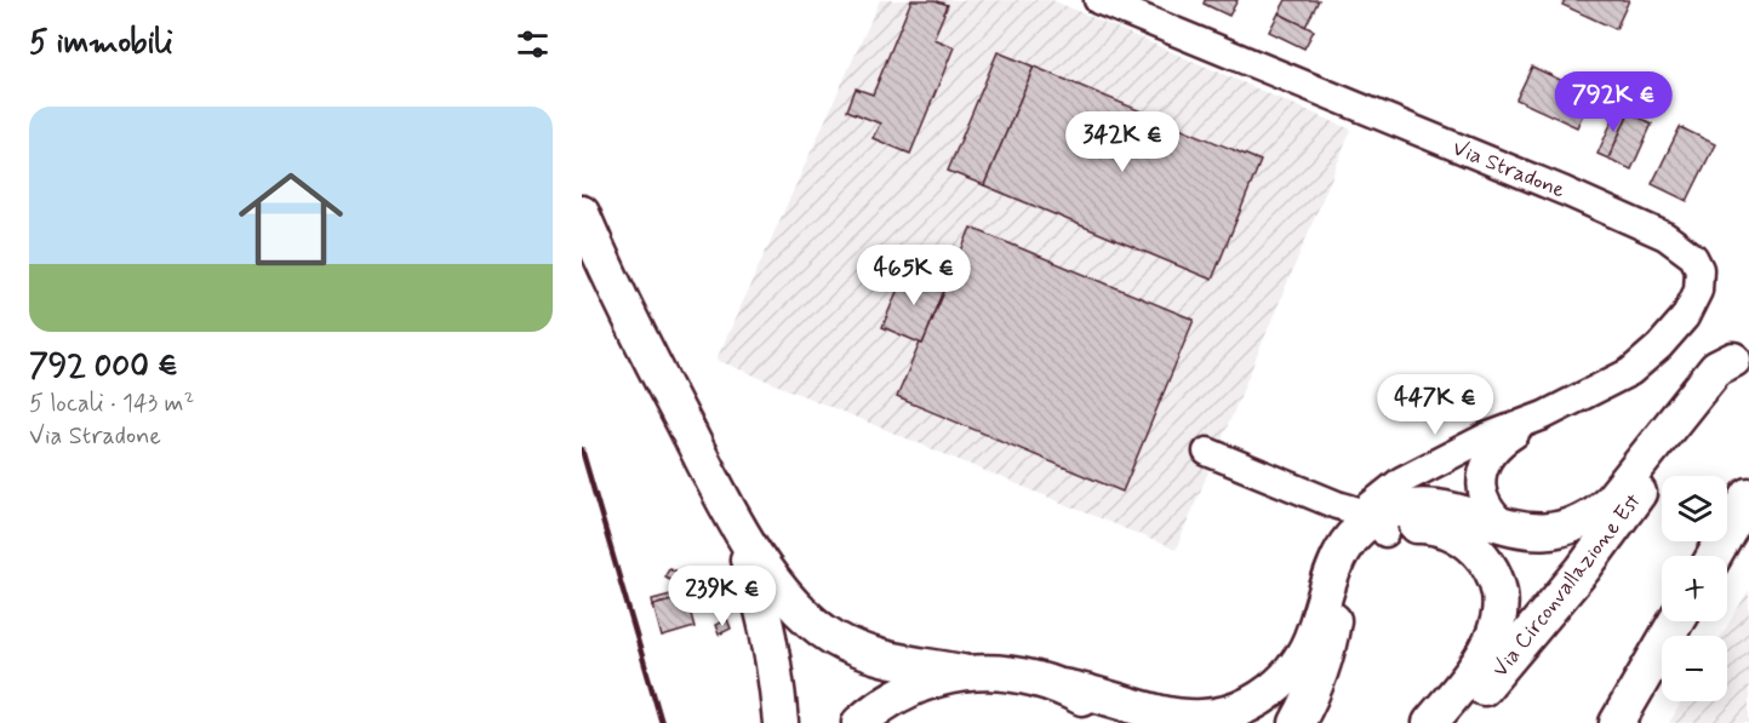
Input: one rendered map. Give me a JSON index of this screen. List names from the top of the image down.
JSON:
{
  "streets": {
    "main road": ["Via Circonvallazione Est"],
    "street": ["Via Stradone"]
  },
  "page": {
    "heading": "5 immobili",
    "price": [
      "792K €",
      "342K €",
      "465K €",
      "447K €",
      "239K €"
    ],
    "list": [
      {
        "name": "792 000 €",
        "note": "5 locali · 143 m² · Via Stradone"
      }
    ],
    "map_buttons": ["+", "−"]
  }
}
